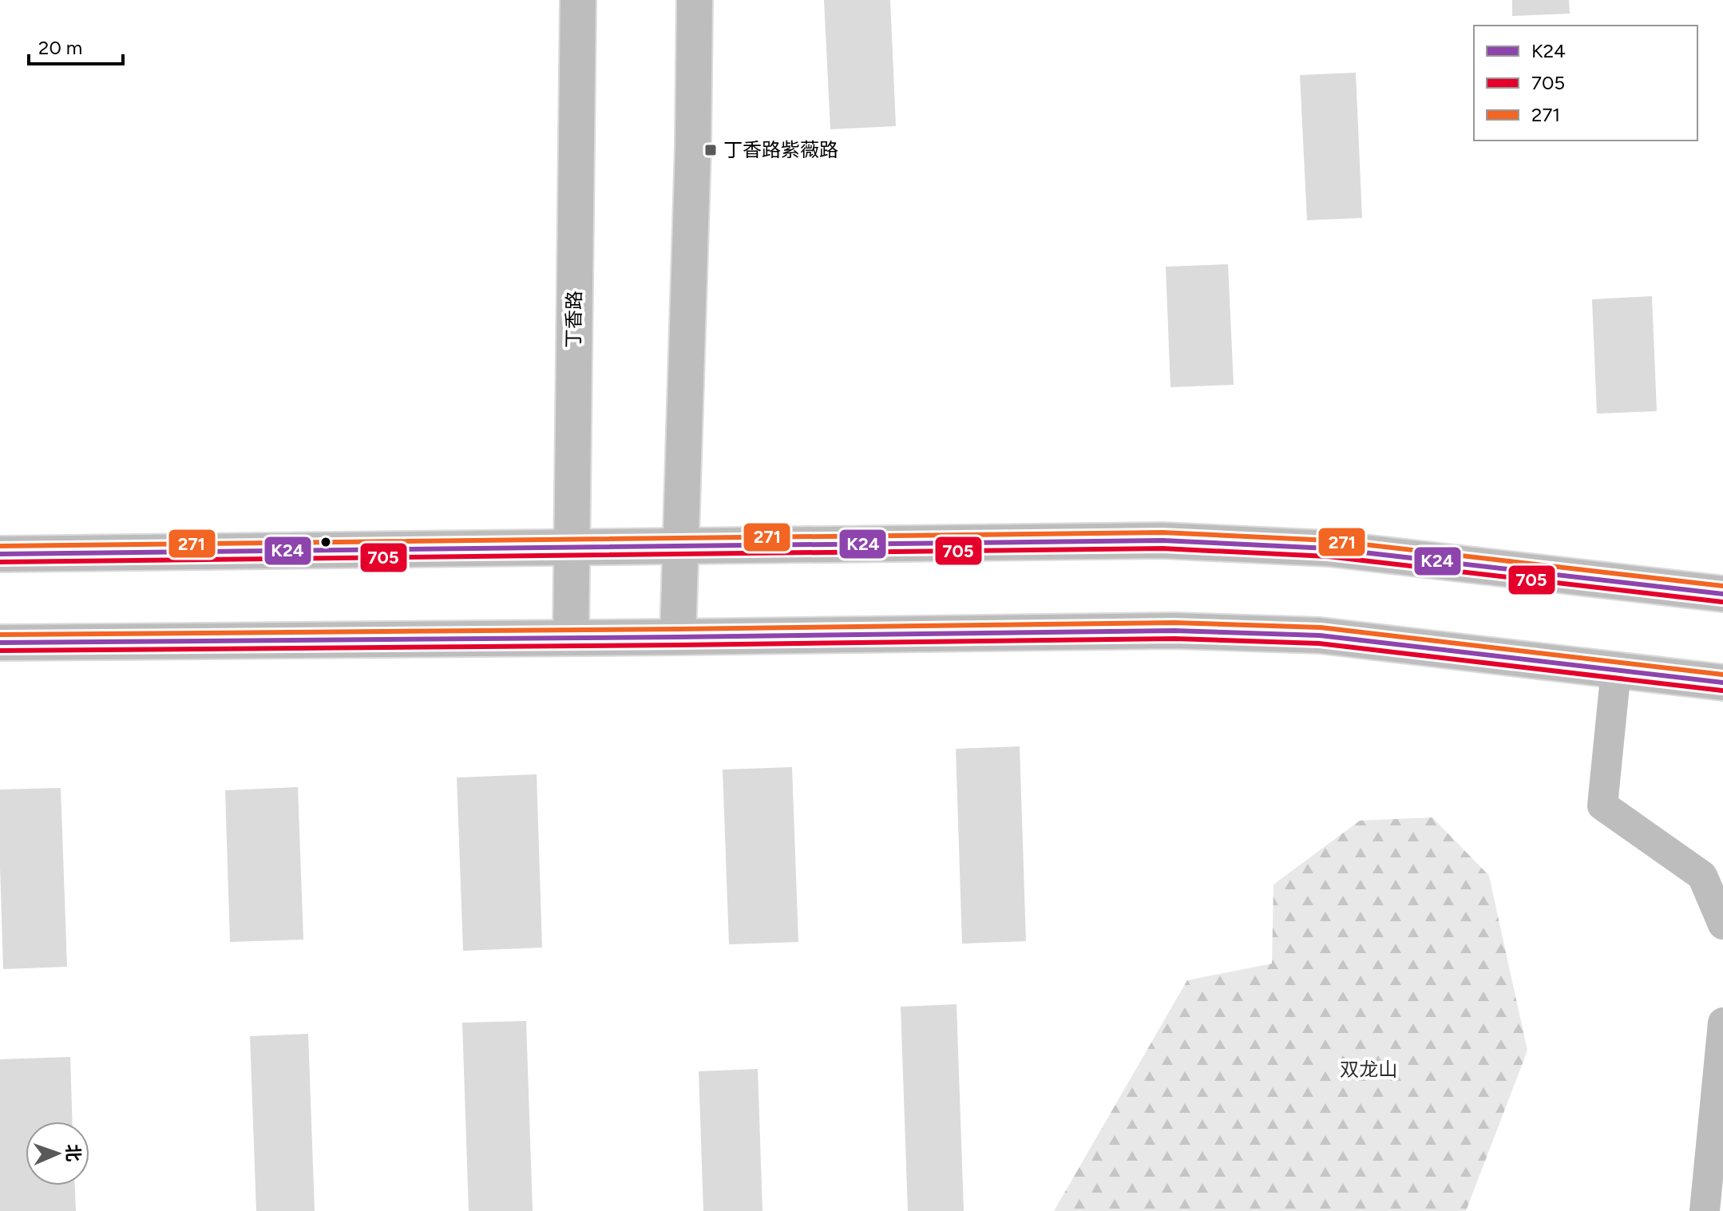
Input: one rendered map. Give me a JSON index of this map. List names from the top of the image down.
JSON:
{
  "streets": {
    "main road": ["丁香路"]
  },
  "parks": ["双龙山"],
  "places": {
    "transit": ["丁香路紫薇路"]
  },
  "lines": ["transit line 271", "transit line K24", "transit line 705"],
  "legend": ["K24", "705", "271"],
  "scale_bar": "20 m",
  "north": "right"
}
